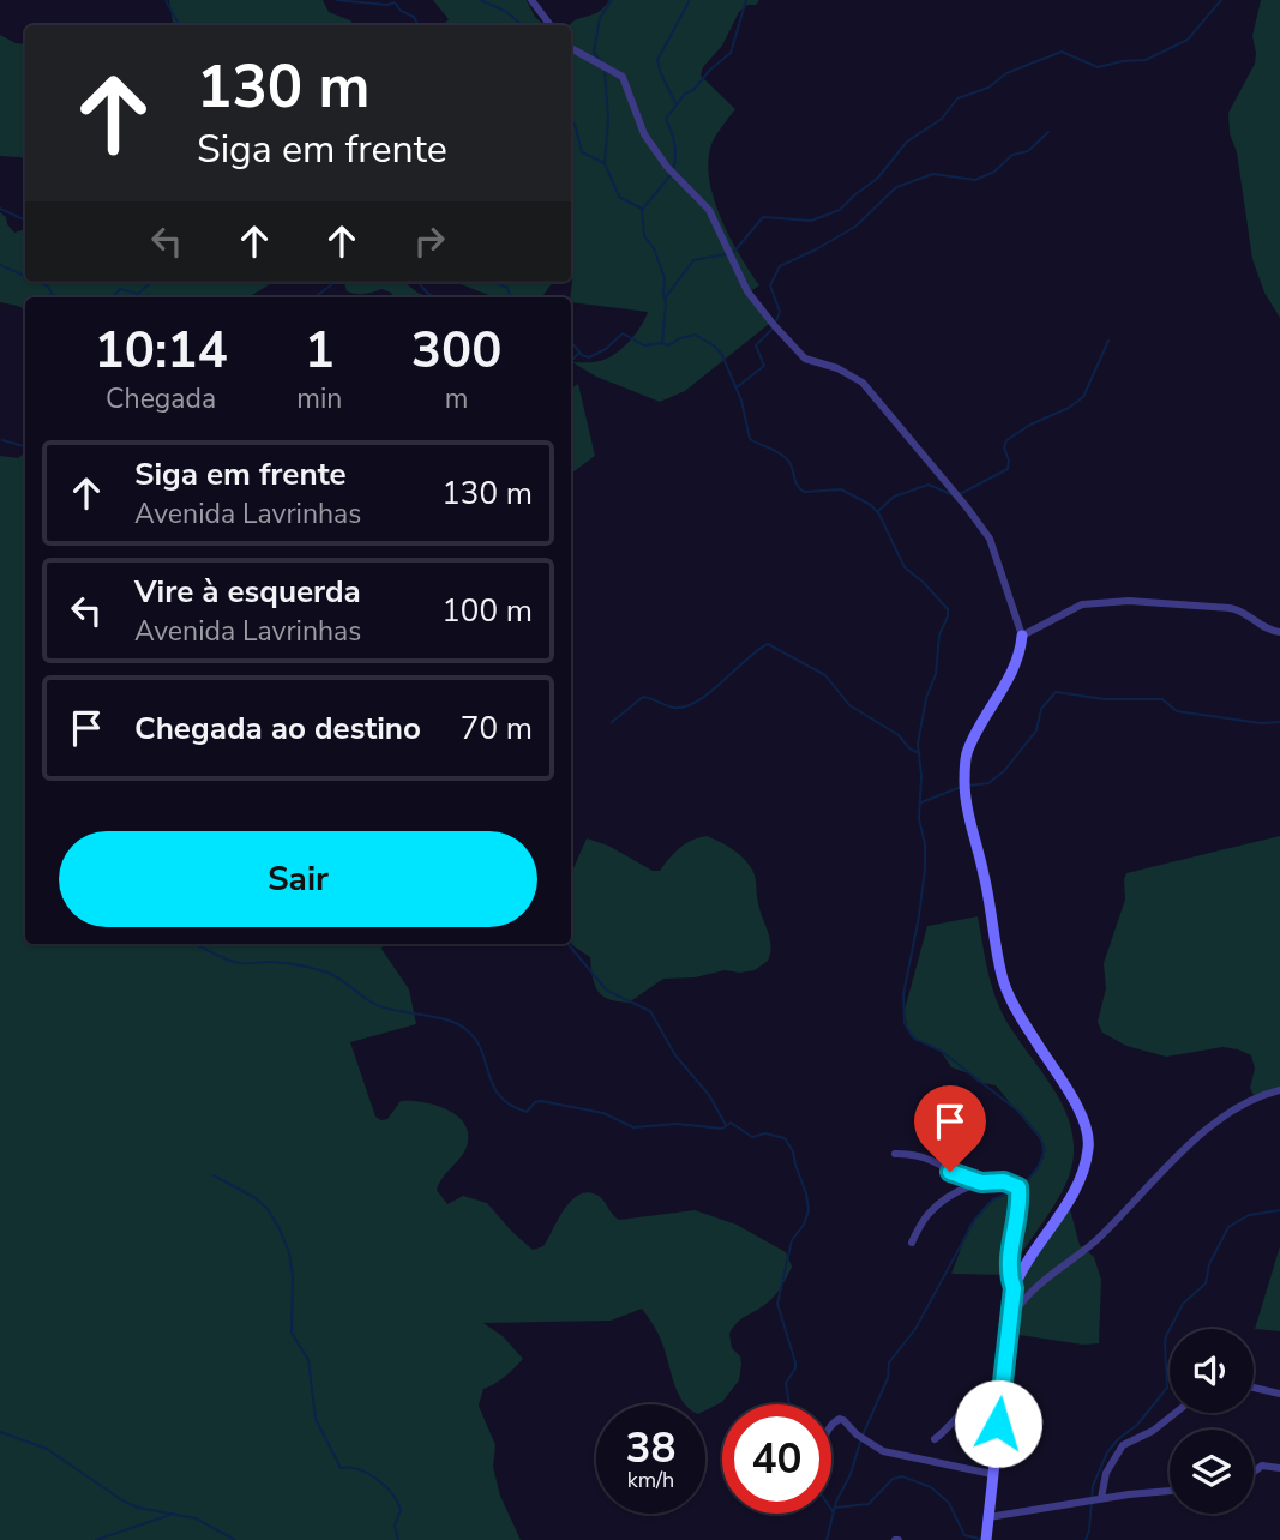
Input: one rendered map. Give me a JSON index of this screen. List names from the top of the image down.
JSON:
{
  "page": {
    "turn": ["130 m", "Siga em frente"],
    "eta": [
      "10:14",
      "Chegada",
      "1",
      "min",
      "300",
      "m"
    ],
    "list": [
      {
        "name": "Siga em frente",
        "note": "Avenida Lavrinhas",
        "value": "130 m"
      },
      {
        "name": "Vire à esquerda",
        "note": "Avenida Lavrinhas",
        "value": "100 m"
      },
      {
        "name": "Chegada ao destino",
        "value": "70 m"
      }
    ],
    "buttons": "Sair",
    "speed": "38 km/h",
    "limit": "40"
  }
}
